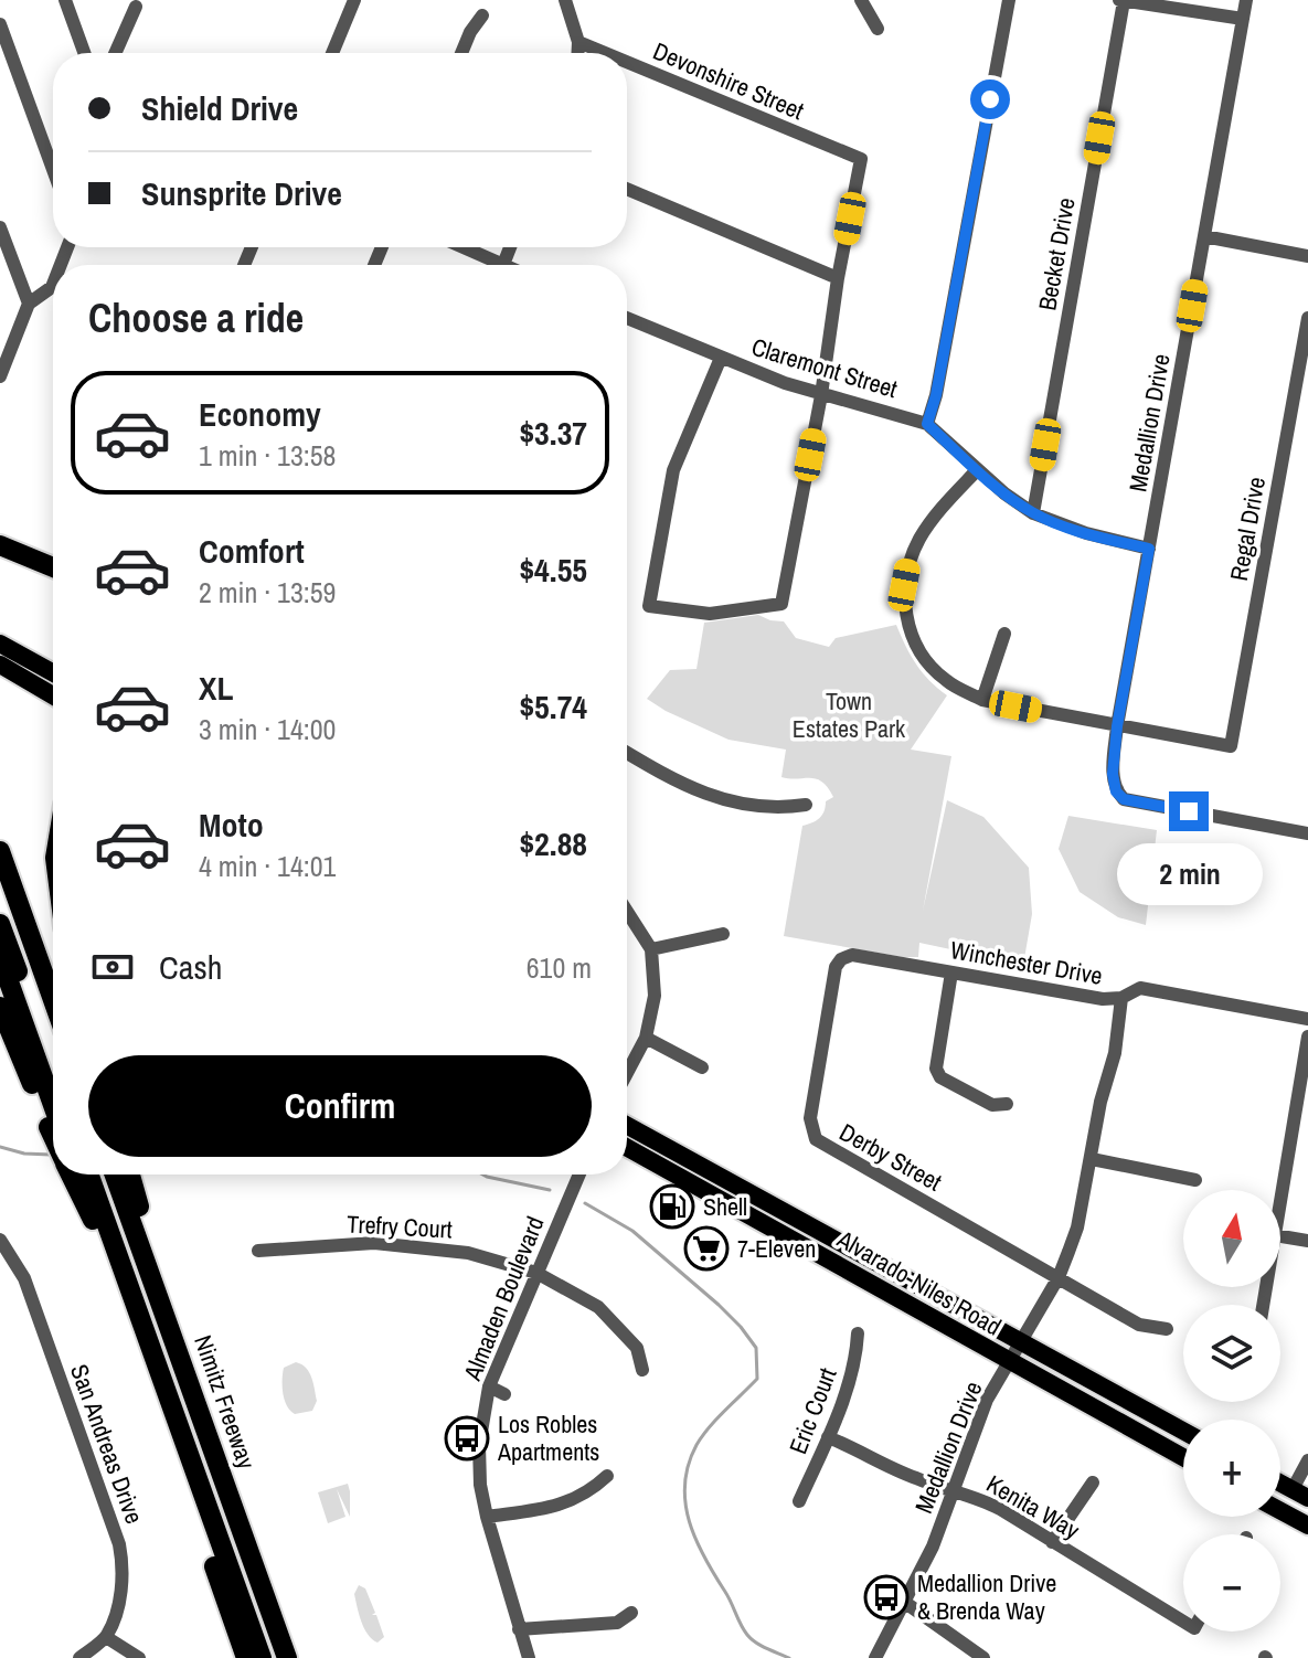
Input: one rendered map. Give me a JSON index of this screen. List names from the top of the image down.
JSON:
{
  "streets": {
    "highway": ["Nimitz Freeway"],
    "main road": ["Alvarado-Niles Road"],
    "street": [
      "Devonshire Street",
      "Becket Drive",
      "Claremont Street",
      "Medallion Drive",
      "Regal Drive",
      "Winchester Drive",
      "Derby Street",
      "Trefry Court",
      "Almaden Boulevard",
      "Eric Court",
      "San Andreas Drive",
      "Kenita Way"
    ]
  },
  "crossings": [
    ["Becket Drive", "Claremont Street"],
    ["Claremont Street", "Medallion Drive"],
    ["Medallion Drive", "Regal Drive"],
    ["Medallion Drive", "Winchester Drive"],
    ["Medallion Drive", "Derby Street"],
    ["Medallion Drive", "Alvarado-Niles Road"],
    ["Medallion Drive", "Kenita Way"],
    ["Winchester Drive", "Derby Street"],
    ["Trefry Court", "Almaden Boulevard"],
    ["Eric Court", "Kenita Way"]
  ],
  "parks": ["Town Estates Park"],
  "places": {
    "fuel station": ["Shell"],
    "supermarket": ["7-Eleven"],
    "bus stop": ["Los Robles Apartments", "Medallion Drive & Brenda Way"]
  },
  "north": "top",
  "page": {
    "banner": ["Shield Drive", "Sunsprite Drive"],
    "heading": "Choose a ride",
    "list": [
      {
        "name": "Economy",
        "note": "1 min · 13:58",
        "value": "$3.37"
      },
      {
        "name": "Comfort",
        "note": "2 min · 13:59",
        "value": "$4.55"
      },
      {
        "name": "XL",
        "note": "3 min · 14:00",
        "value": "$5.74"
      },
      {
        "name": "Moto",
        "note": "4 min · 14:01",
        "value": "$2.88"
      }
    ],
    "bubble": "2 min",
    "pay": ["Cash", "610 m"],
    "buttons": "Confirm",
    "map_buttons": ["+", "−"]
  }
}
